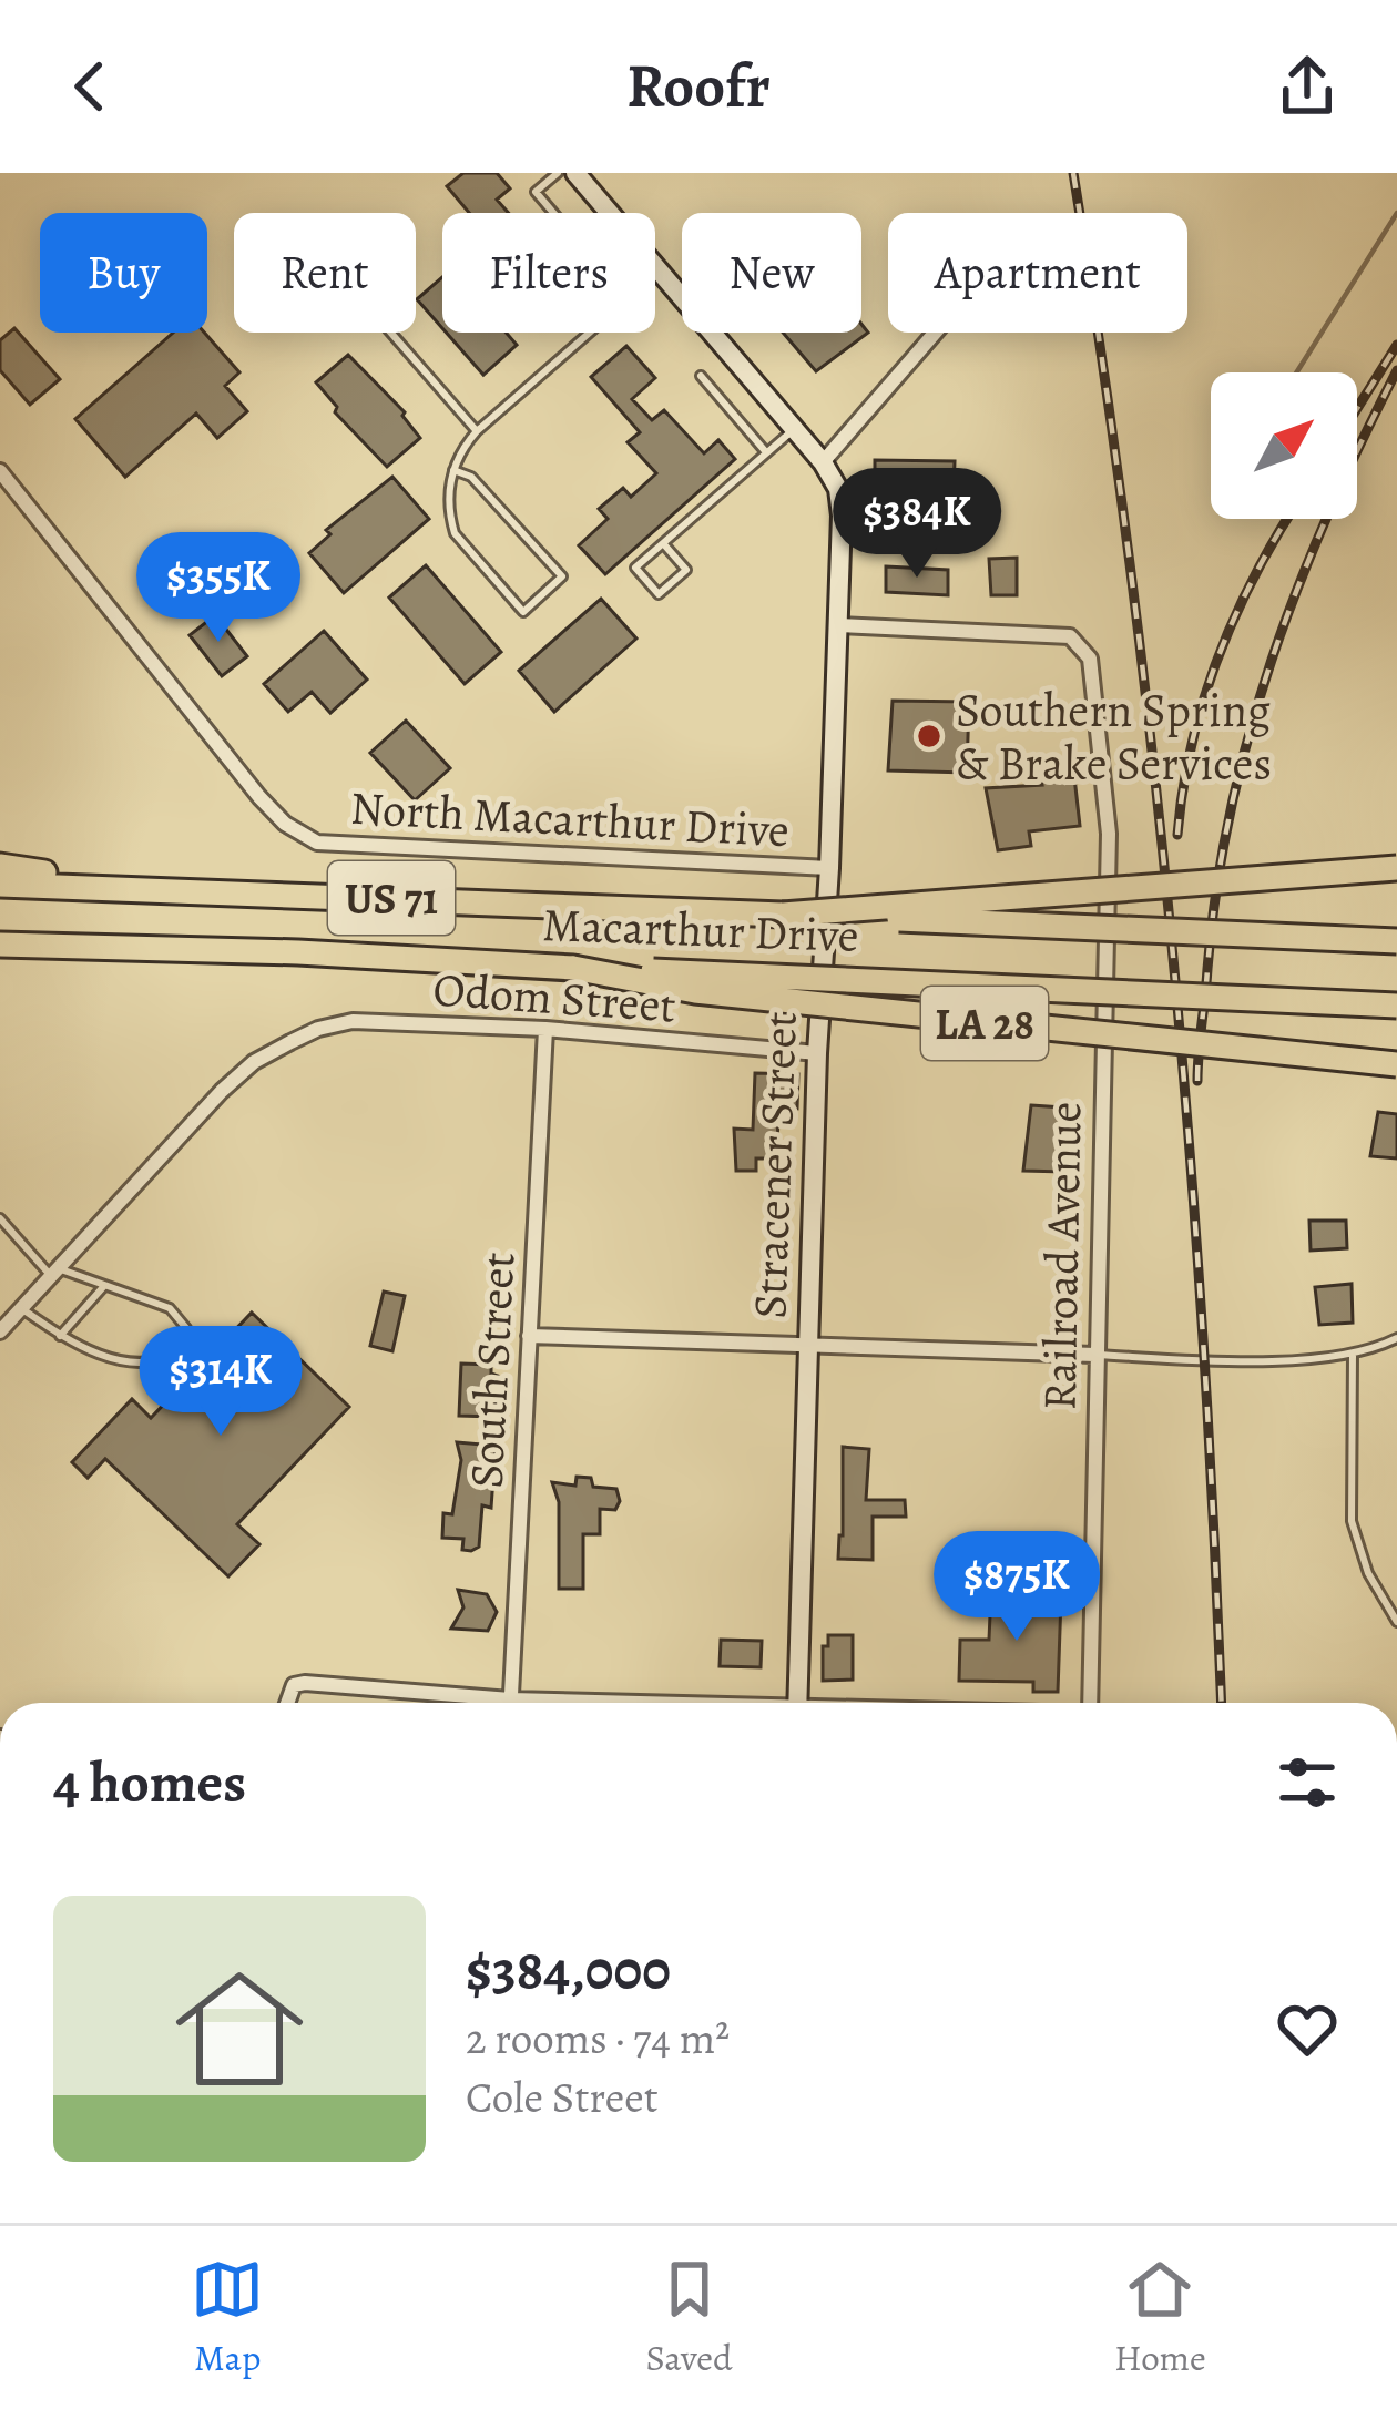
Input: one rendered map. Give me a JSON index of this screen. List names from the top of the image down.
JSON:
{
  "streets": {
    "highway": ["US 71", "Macarthur Drive", "LA 28"],
    "street": [
      "North Macarthur Drive",
      "Odom Street",
      "Stracener Street",
      "Railroad Avenue",
      "South Street"
    ]
  },
  "crossings": [
    ["North Macarthur Drive", "Stracener Street"],
    ["Macarthur Drive", "LA 28"],
    ["Odom Street", "Stracener Street"],
    ["Odom Street", "South Street"],
    ["Stracener Street", "Railroad Avenue"]
  ],
  "places": ["Southern Spring & Brake Services"],
  "north": "top right",
  "page": {
    "header": "Roofr",
    "chip": [
      "Buy",
      "Rent",
      "Filters",
      "New",
      "Apartment"
    ],
    "price": [
      "$384K",
      "$355K",
      "$314K",
      "$875K"
    ],
    "heading": "4 homes",
    "list": [
      {
        "name": "$384,000",
        "note": "2 rooms · 74 m² · Cole Street"
      }
    ],
    "tabs": ["Map", "Saved", "Home"]
  }
}
